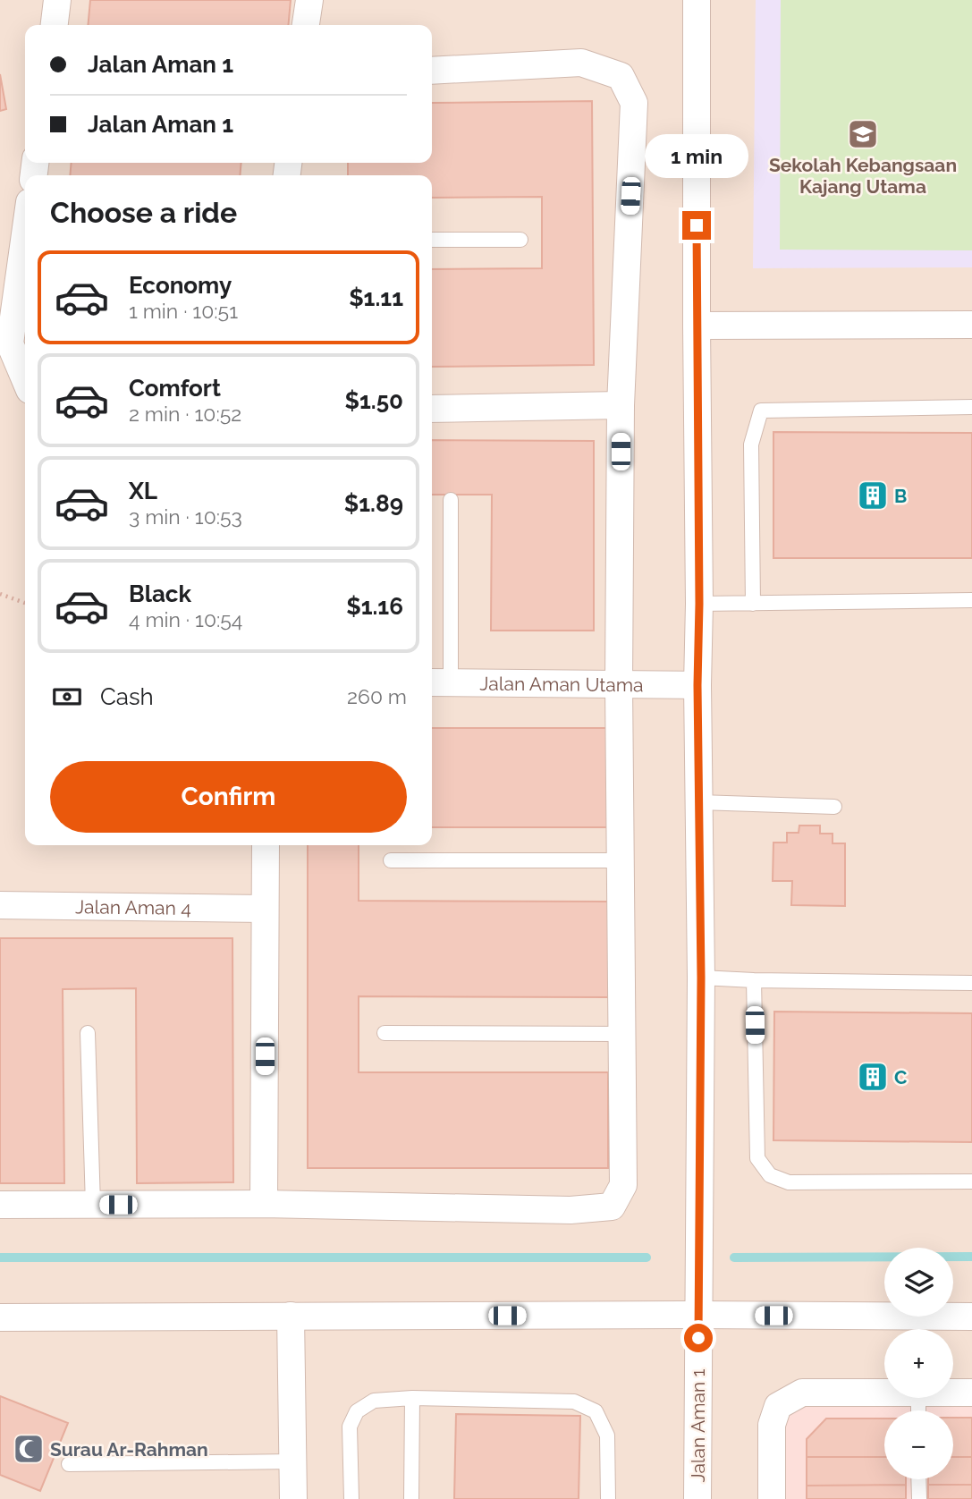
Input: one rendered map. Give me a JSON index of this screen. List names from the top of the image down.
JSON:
{
  "streets": {
    "street": ["Jalan Aman Utama", "Jalan Aman 4", "Jalan Aman 1"]
  },
  "crossings": [
    ["Jalan Aman Utama", "Jalan Aman 1"]
  ],
  "places": {
    "school or university": ["Sekolah Kebangsaan Kajang Utama"],
    "building": ["B", "C"],
    "mosque": ["Surau Ar-Rahman"]
  },
  "page": {
    "banner": ["Jalan Aman 1", "Jalan Aman 1"],
    "bubble": "1 min",
    "heading": "Choose a ride",
    "list": [
      {
        "name": "Economy",
        "note": "1 min · 10:51",
        "value": "$1.11"
      },
      {
        "name": "Comfort",
        "note": "2 min · 10:52",
        "value": "$1.50"
      },
      {
        "name": "XL",
        "note": "3 min · 10:53",
        "value": "$1.89"
      },
      {
        "name": "Black",
        "note": "4 min · 10:54",
        "value": "$1.16"
      }
    ],
    "pay": ["Cash", "260 m"],
    "buttons": "Confirm",
    "map_buttons": ["+", "−"]
  }
}
